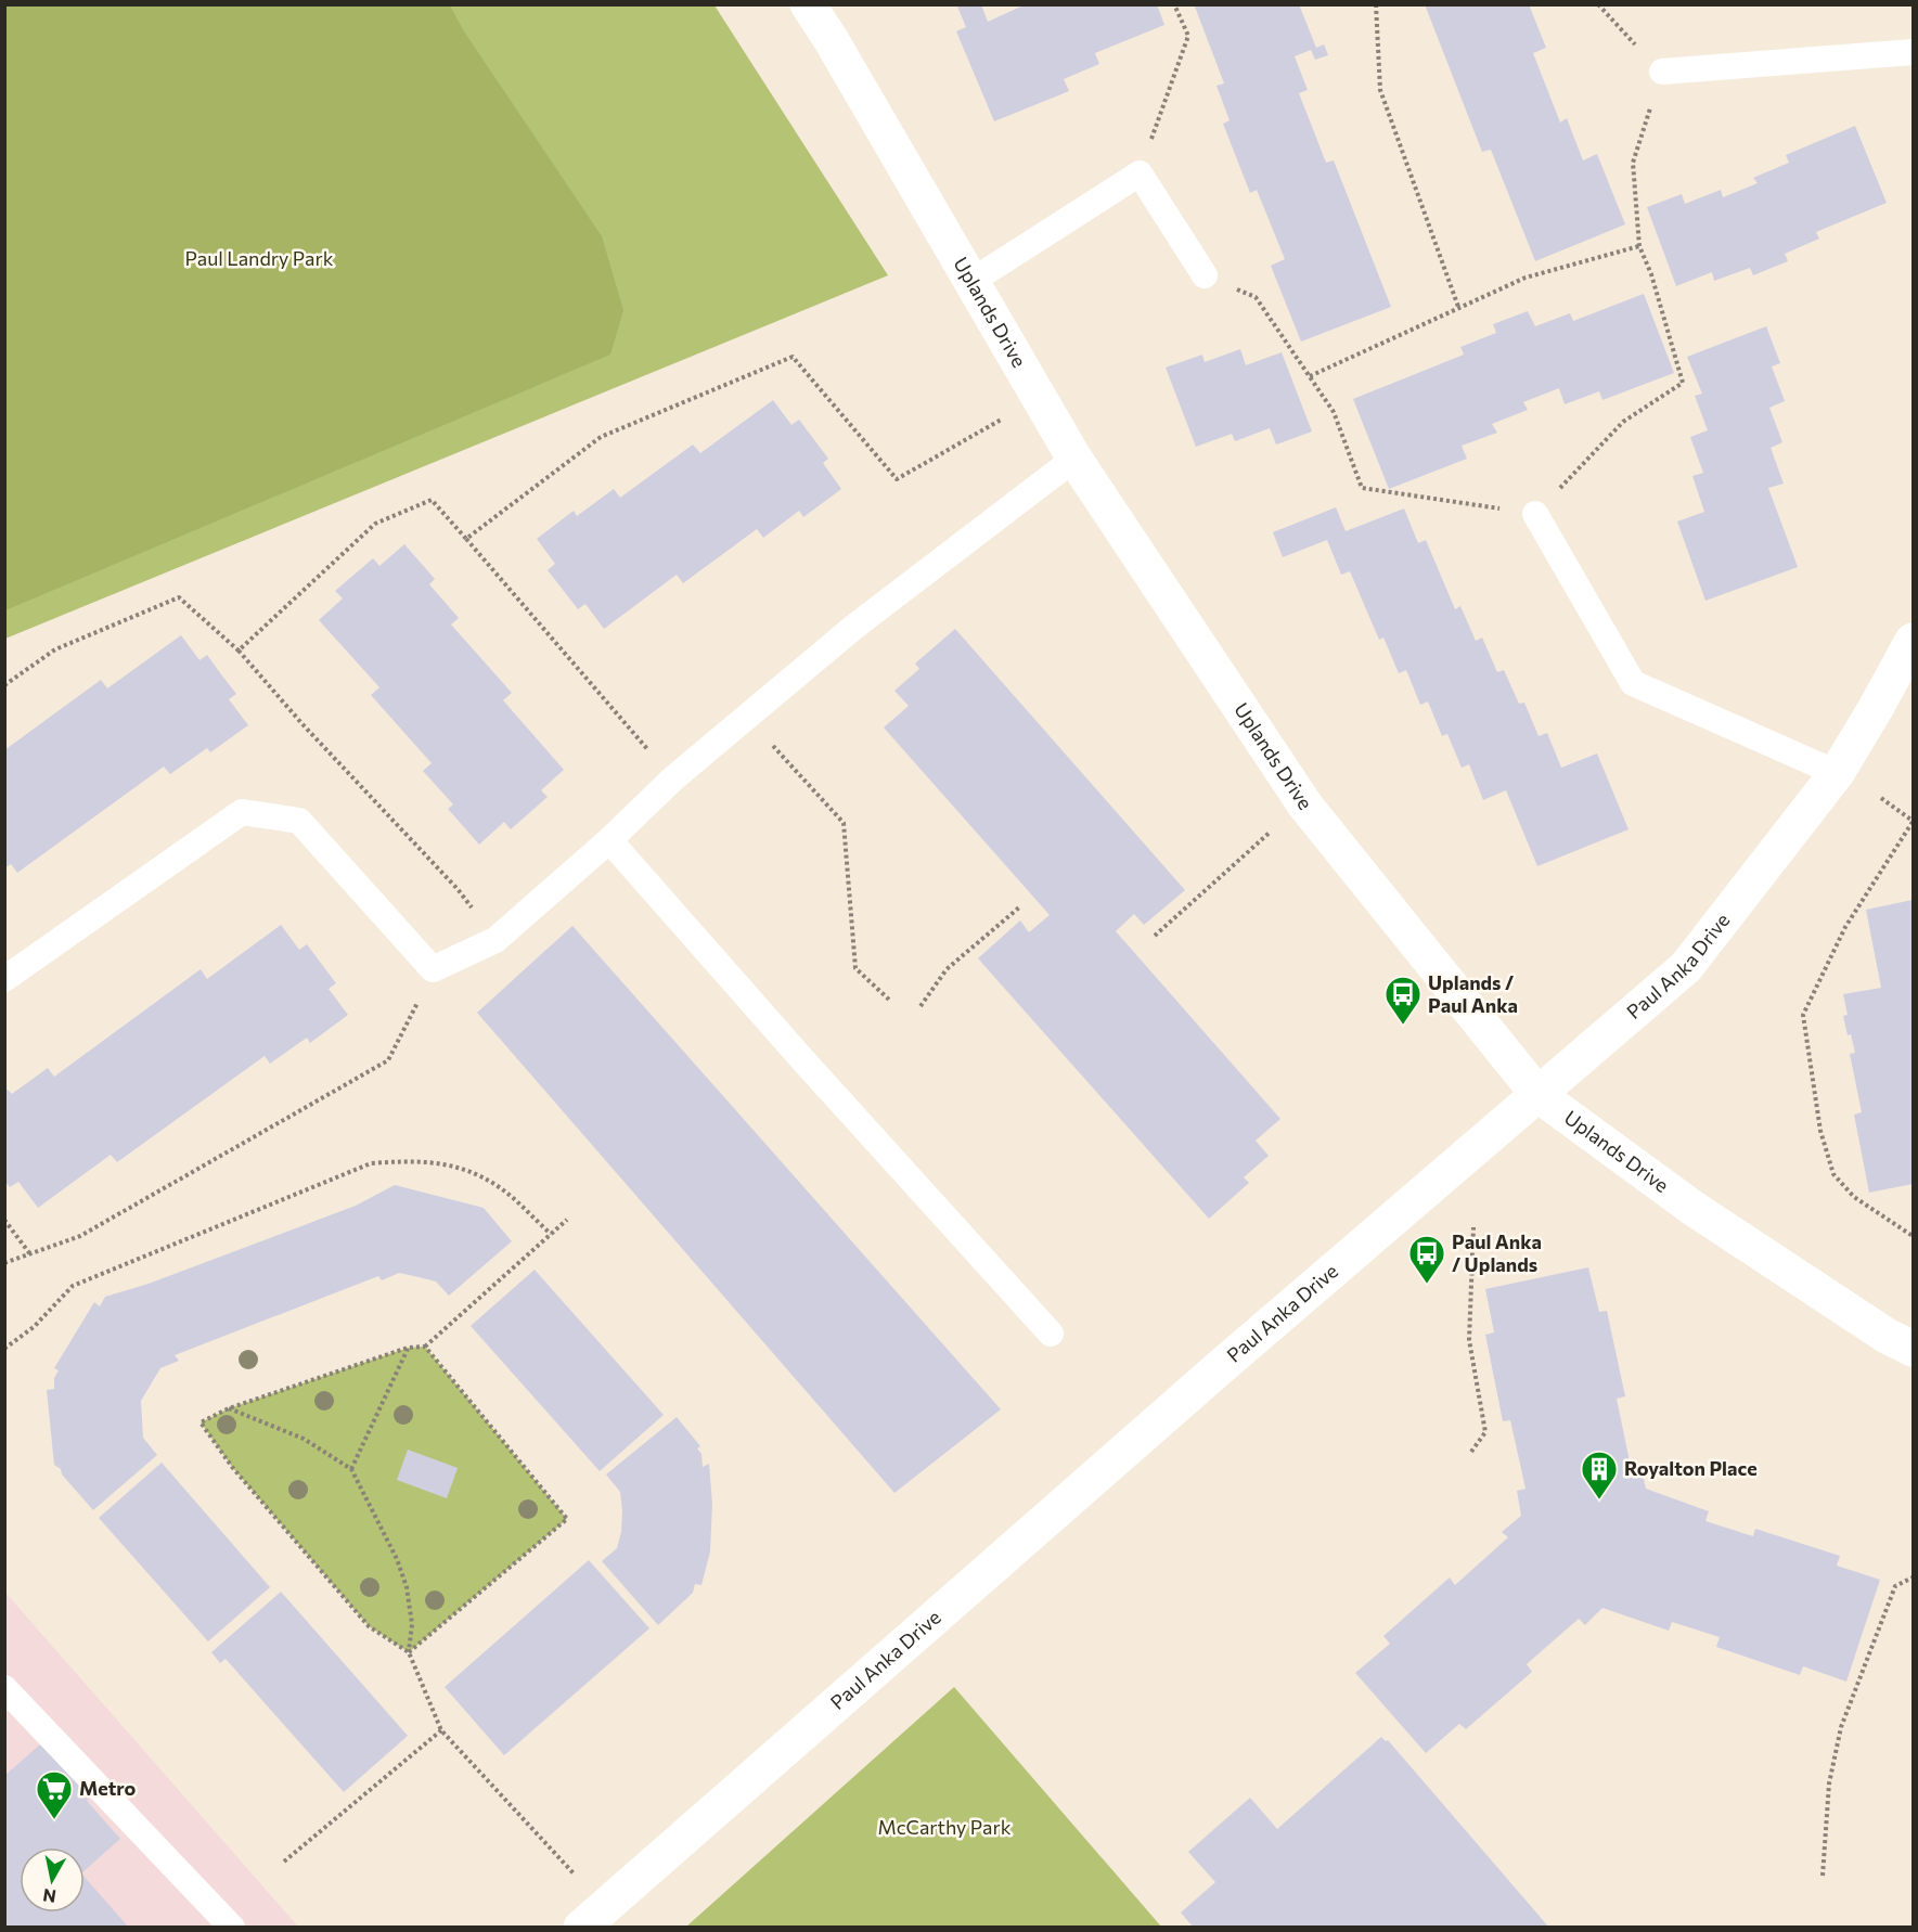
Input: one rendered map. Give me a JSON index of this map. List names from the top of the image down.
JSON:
{
  "streets": {
    "street": ["Uplands Drive", "Paul Anka Drive"]
  },
  "crossings": [
    ["Uplands Drive", "Paul Anka Drive"]
  ],
  "parks": ["Paul Landry Park", "McCarthy Park"],
  "places": {
    "bus stop": ["Uplands / Paul Anka", "Paul Anka / Uplands"],
    "building": ["Royalton Place"],
    "supermarket": ["Metro"]
  },
  "north": "bottom"
}
